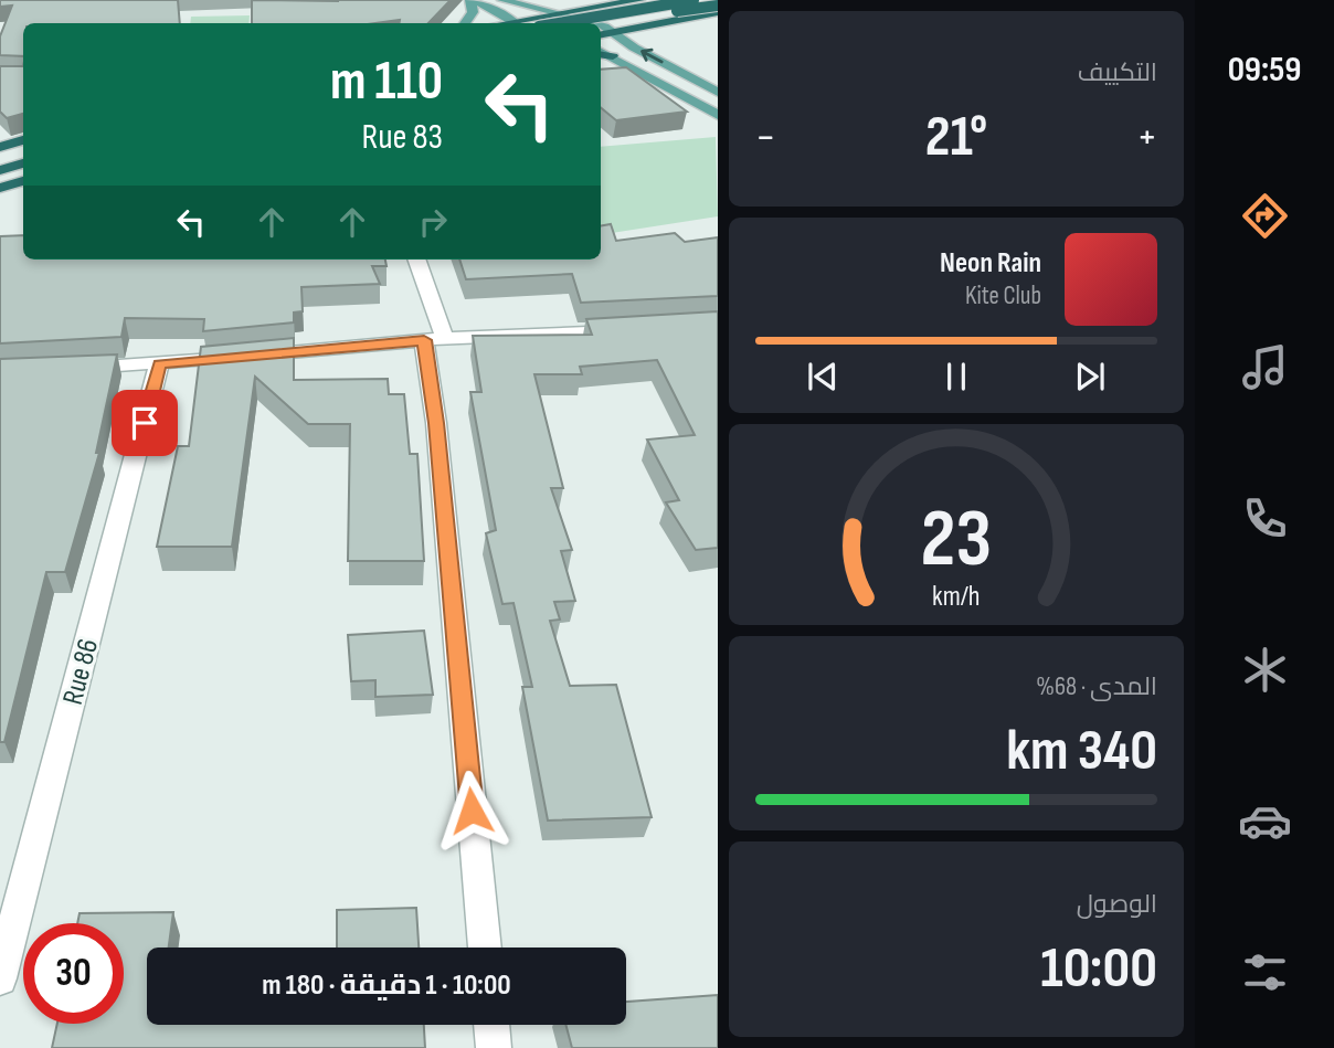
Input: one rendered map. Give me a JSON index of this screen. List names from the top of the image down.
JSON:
{
  "streets": {
    "street": ["Rue 86"]
  },
  "page": {
    "tabs": "09:59",
    "tile": [
      "التكييف",
      ["المدى · 68%", "340 km"],
      ["الوصول", "10:00"]
    ],
    "turn": ["110 m", "Rue 83"],
    "heat": ["−", "21°", "+"],
    "song": ["Neon Rain", "Kite Club"],
    "limit": "30",
    "trip": "10:00 · 1 دقيقة · 180 m",
    "gauge": ["23", "km/h"]
  }
}
